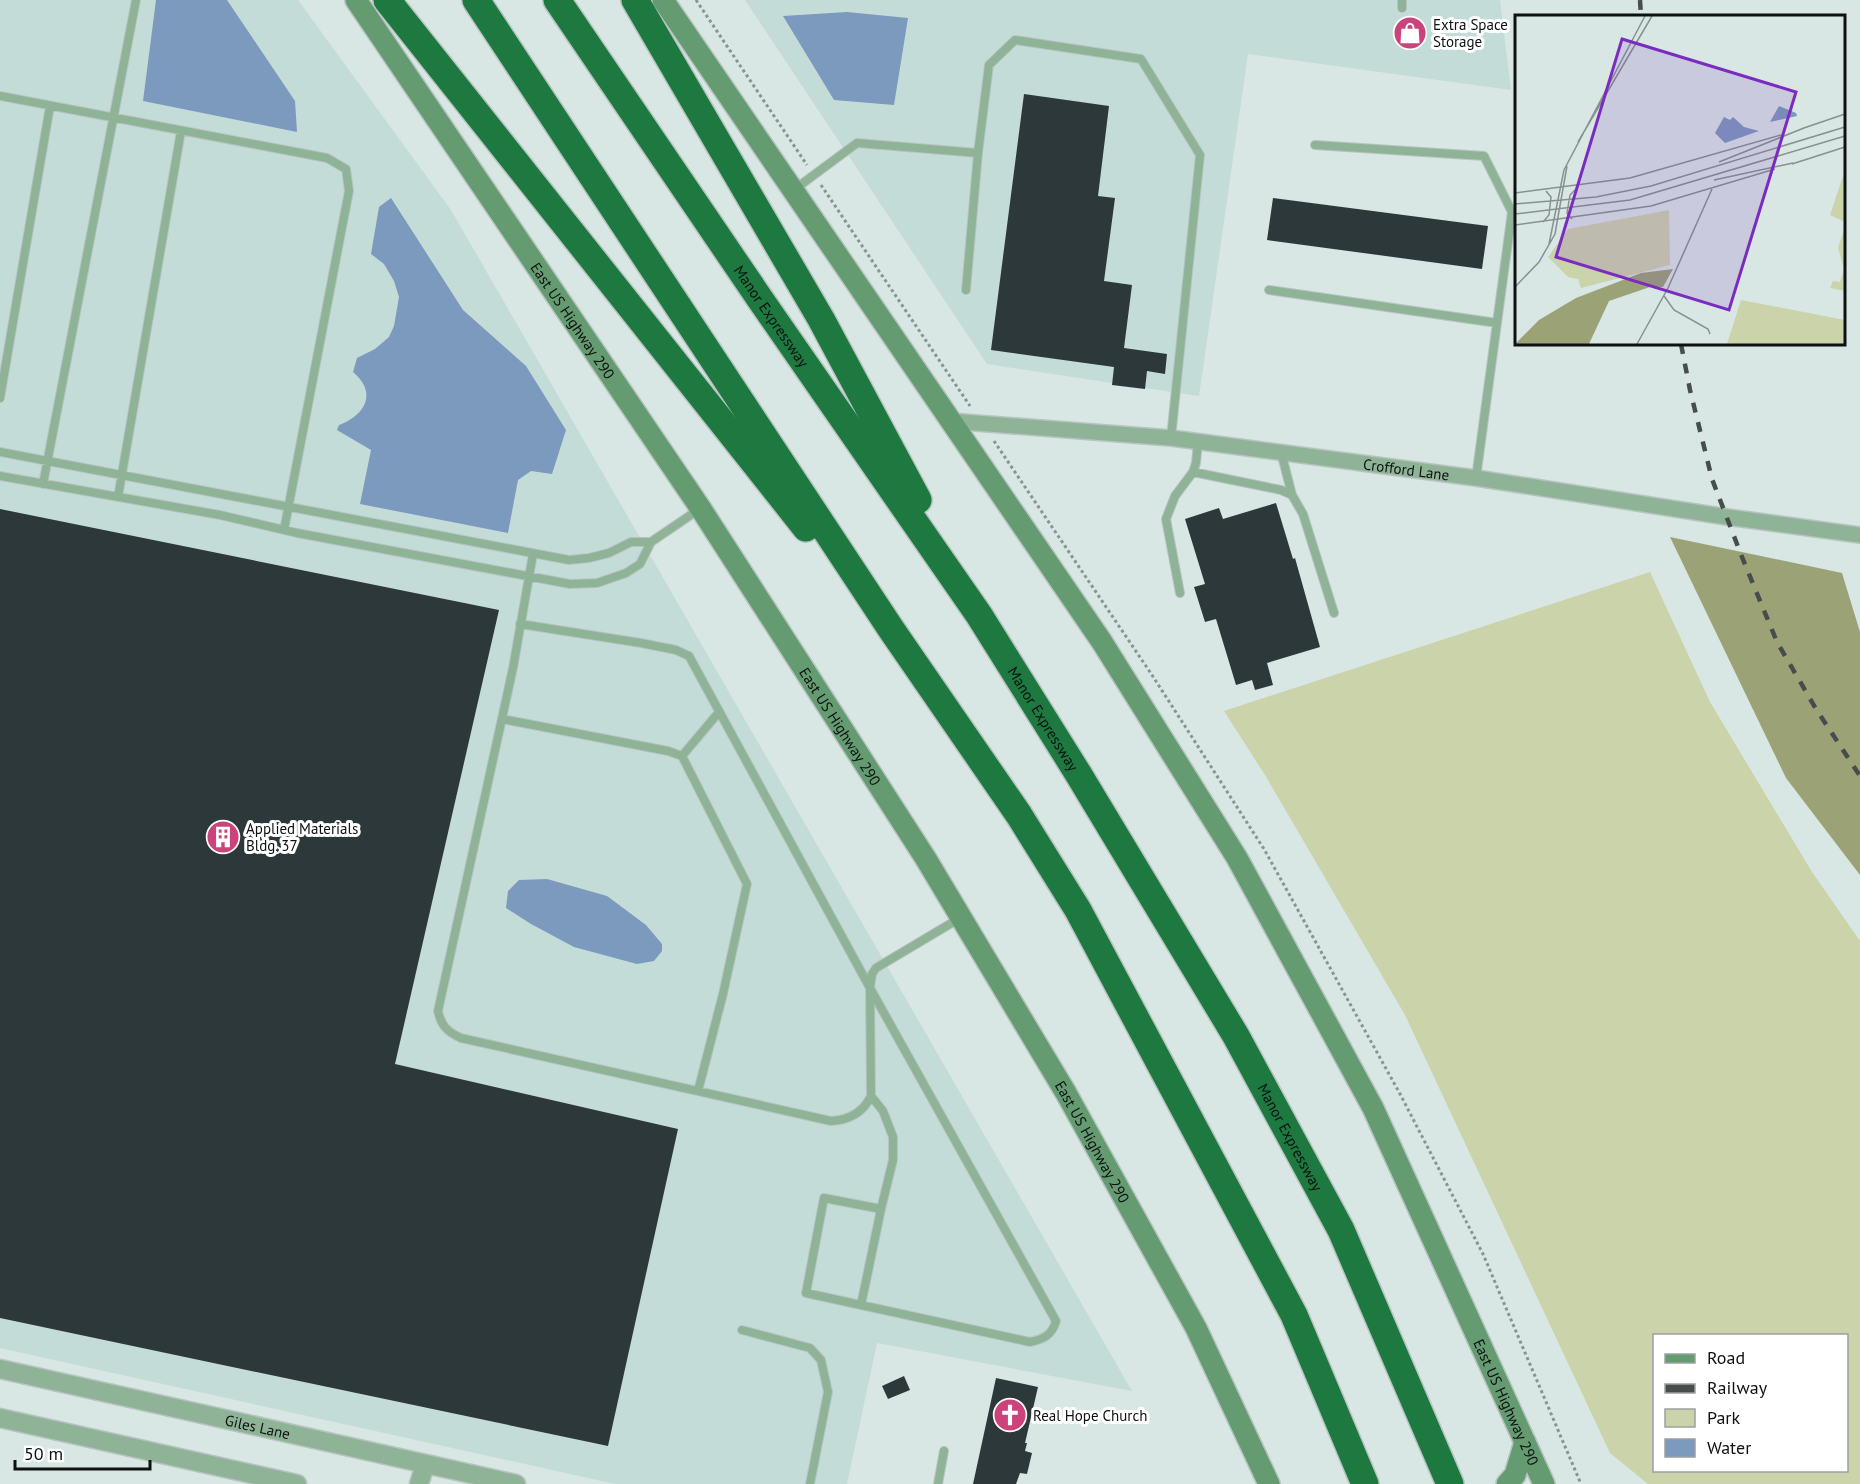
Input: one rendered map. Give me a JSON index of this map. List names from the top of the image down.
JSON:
{
  "streets": {
    "highway": ["Manor Expressway"],
    "main road": ["East US Highway 290"],
    "street": ["Crofford Lane", "Giles Lane"]
  },
  "crossings": [
    ["East US Highway 290", "Crofford Lane"]
  ],
  "places": {
    "shop": ["Extra Space Storage"],
    "building": ["Applied Materials Bldg. 37"],
    "church": ["Real Hope Church"]
  },
  "legend": [
    "Road",
    "Railway",
    "Park",
    "Water"
  ],
  "scale_bar": "50 m"
}
